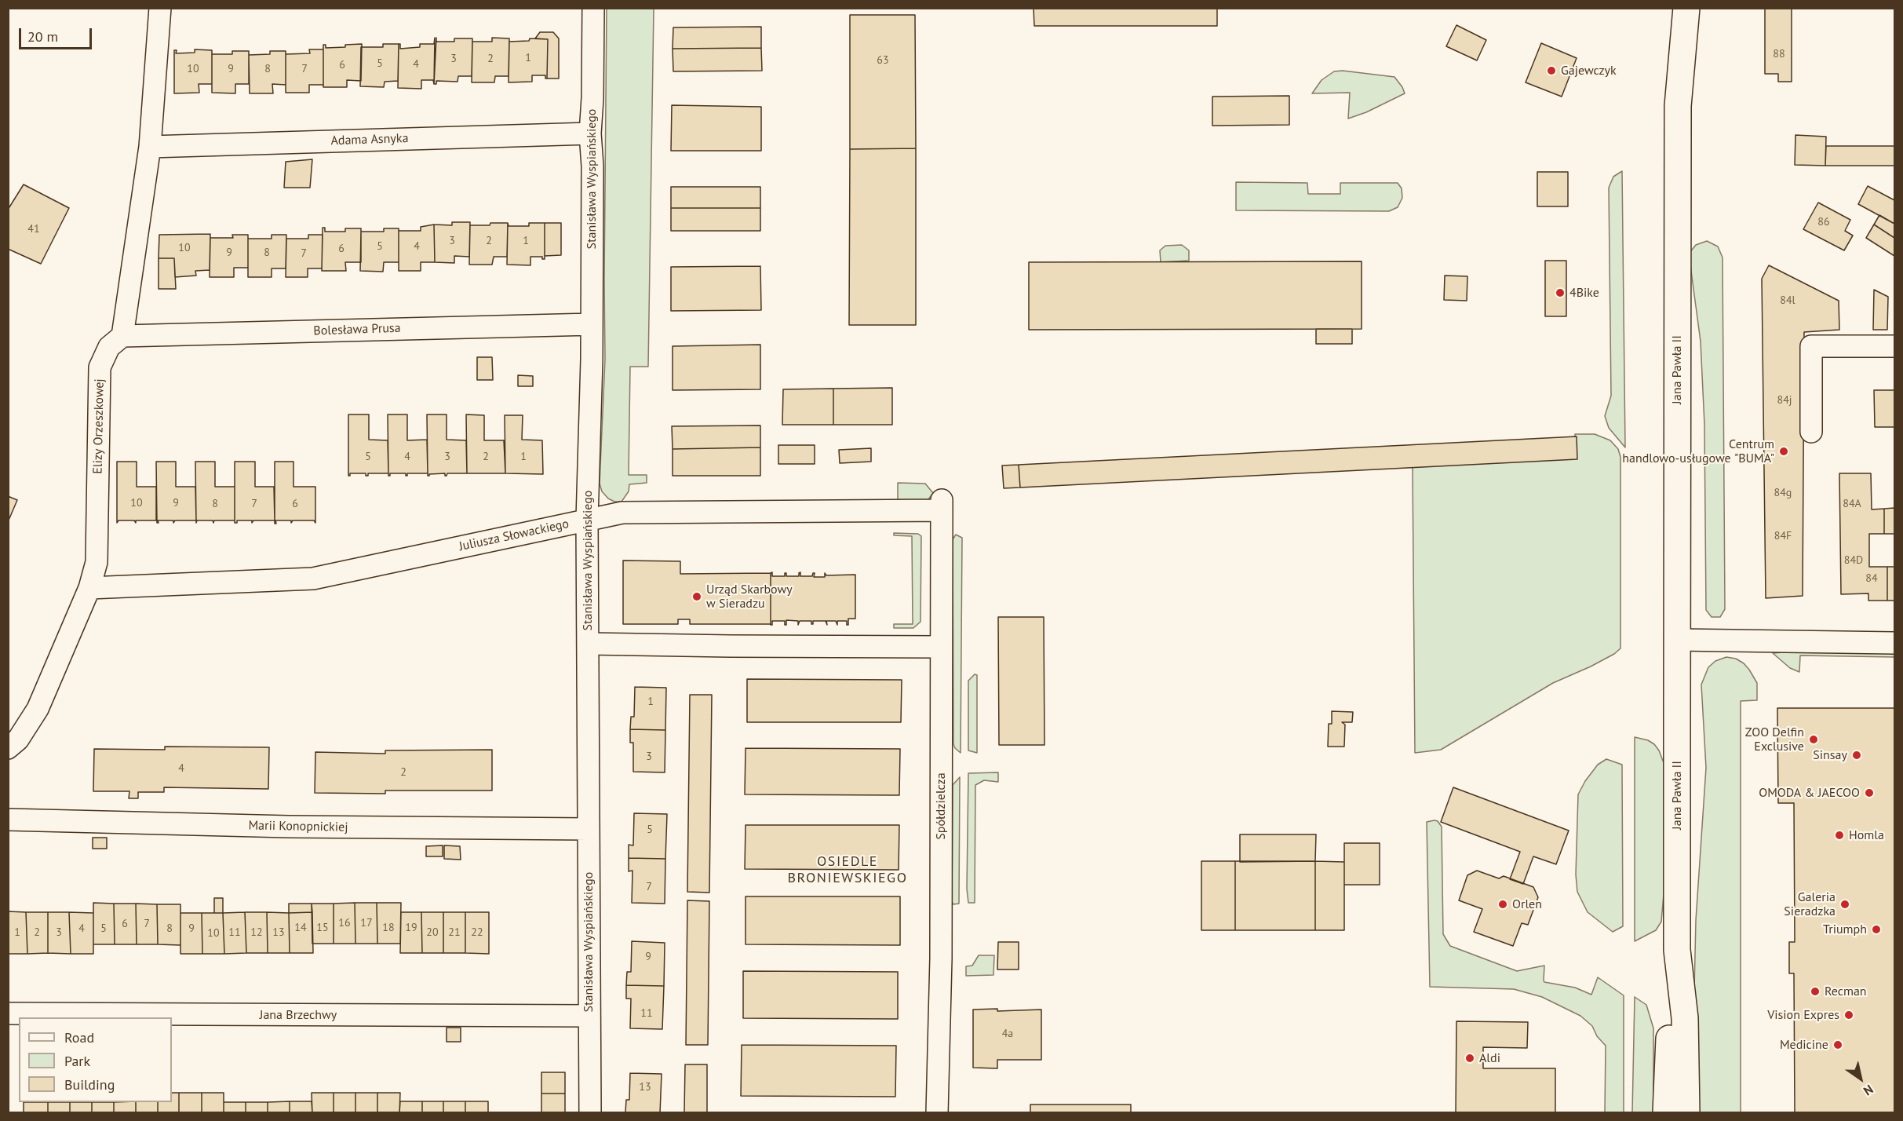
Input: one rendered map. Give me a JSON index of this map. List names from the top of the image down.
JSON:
{
  "streets": {
    "main road": ["Jana Pawła II"],
    "street": [
      "Adama Asnyka",
      "Stanisława Wyspiańskiego",
      "Bolesława Prusa",
      "Elizy Orzeszkowej",
      "Juliusza Słowackiego",
      "Spółdzielcza",
      "Marii Konopnickiej",
      "Jana Brzechwy"
    ]
  },
  "crossings": [
    ["Adama Asnyka", "Stanisława Wyspiańskiego"],
    ["Stanisława Wyspiańskiego", "Bolesława Prusa"],
    ["Stanisława Wyspiańskiego", "Juliusza Słowackiego"],
    ["Stanisława Wyspiańskiego", "Marii Konopnickiej"],
    ["Stanisława Wyspiańskiego", "Jana Brzechwy"],
    ["Bolesława Prusa", "Elizy Orzeszkowej"],
    ["Elizy Orzeszkowej", "Juliusza Słowackiego"],
    ["Juliusza Słowackiego", "Spółdzielcza"]
  ],
  "districts": ["OSIEDLE BRONIEWSKIEGO"],
  "places": [
    "Gajewczyk",
    "4Bike",
    "Centrum handlowo-usługowe \"BUMA\"",
    "Urząd Skarbowy w Sieradzu",
    "ZOO Delfin Exclusive",
    "Sinsay",
    "OMODA & JAECOO",
    "Homla",
    "Orlen",
    "Galeria Sieradzka",
    "Triumph",
    "Recman",
    "Vision Expres",
    "Medicine",
    "Aldi"
  ],
  "house_numbers": [
    "88",
    "1",
    "3",
    "2",
    "63",
    "5",
    "4",
    "6",
    "10",
    "9",
    "8",
    "7",
    "86",
    "41",
    "3",
    "2",
    "1",
    "5",
    "4",
    "10",
    "6",
    "9",
    "8",
    "7",
    "84l",
    "84j",
    "5",
    "4",
    "3",
    "2",
    "1",
    "84g",
    "10",
    "9",
    "8",
    "7",
    "6",
    "84A",
    "84F",
    "84D",
    "84",
    "1",
    "3",
    "4",
    "2",
    "5",
    "7",
    "16",
    "17",
    "6",
    "7",
    "14",
    "15",
    "18",
    "19",
    "4",
    "5",
    "8",
    "9",
    "1",
    "2",
    "3",
    "11",
    "12",
    "13",
    "20",
    "21",
    "22",
    "10",
    "9",
    "11",
    "4a",
    "13"
  ],
  "legend": ["Road", "Park", "Building"],
  "scale_bar": "20 m",
  "north": "bottom right"
}
